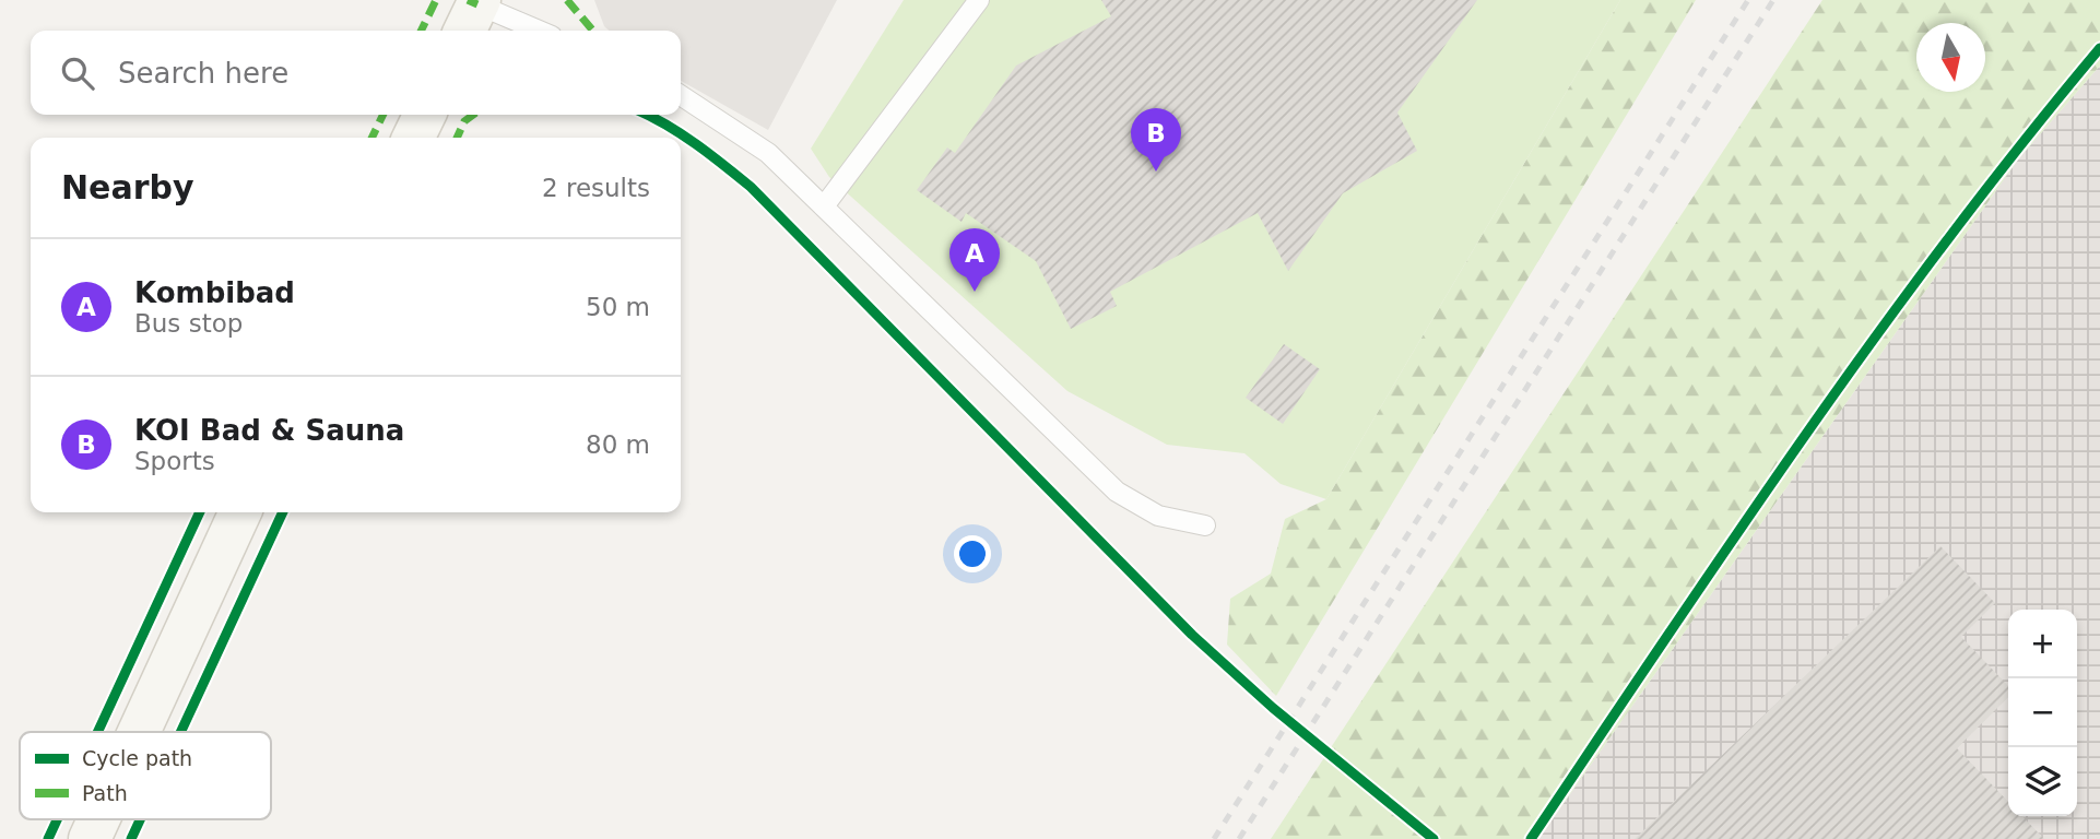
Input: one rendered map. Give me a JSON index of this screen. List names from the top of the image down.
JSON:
{
  "legend": ["Cycle path", "Path"],
  "north": "bottom",
  "page": {
    "search": "Search here",
    "pins": ["B", "A"],
    "heading": ["Nearby", "2 results"],
    "list": [
      {
        "mark": "A",
        "name": "Kombibad",
        "note": "Bus stop",
        "value": "50 m"
      },
      {
        "mark": "B",
        "name": "KOI Bad & Sauna",
        "note": "Sports",
        "value": "80 m"
      }
    ],
    "map_buttons": ["+", "−"]
  }
}
